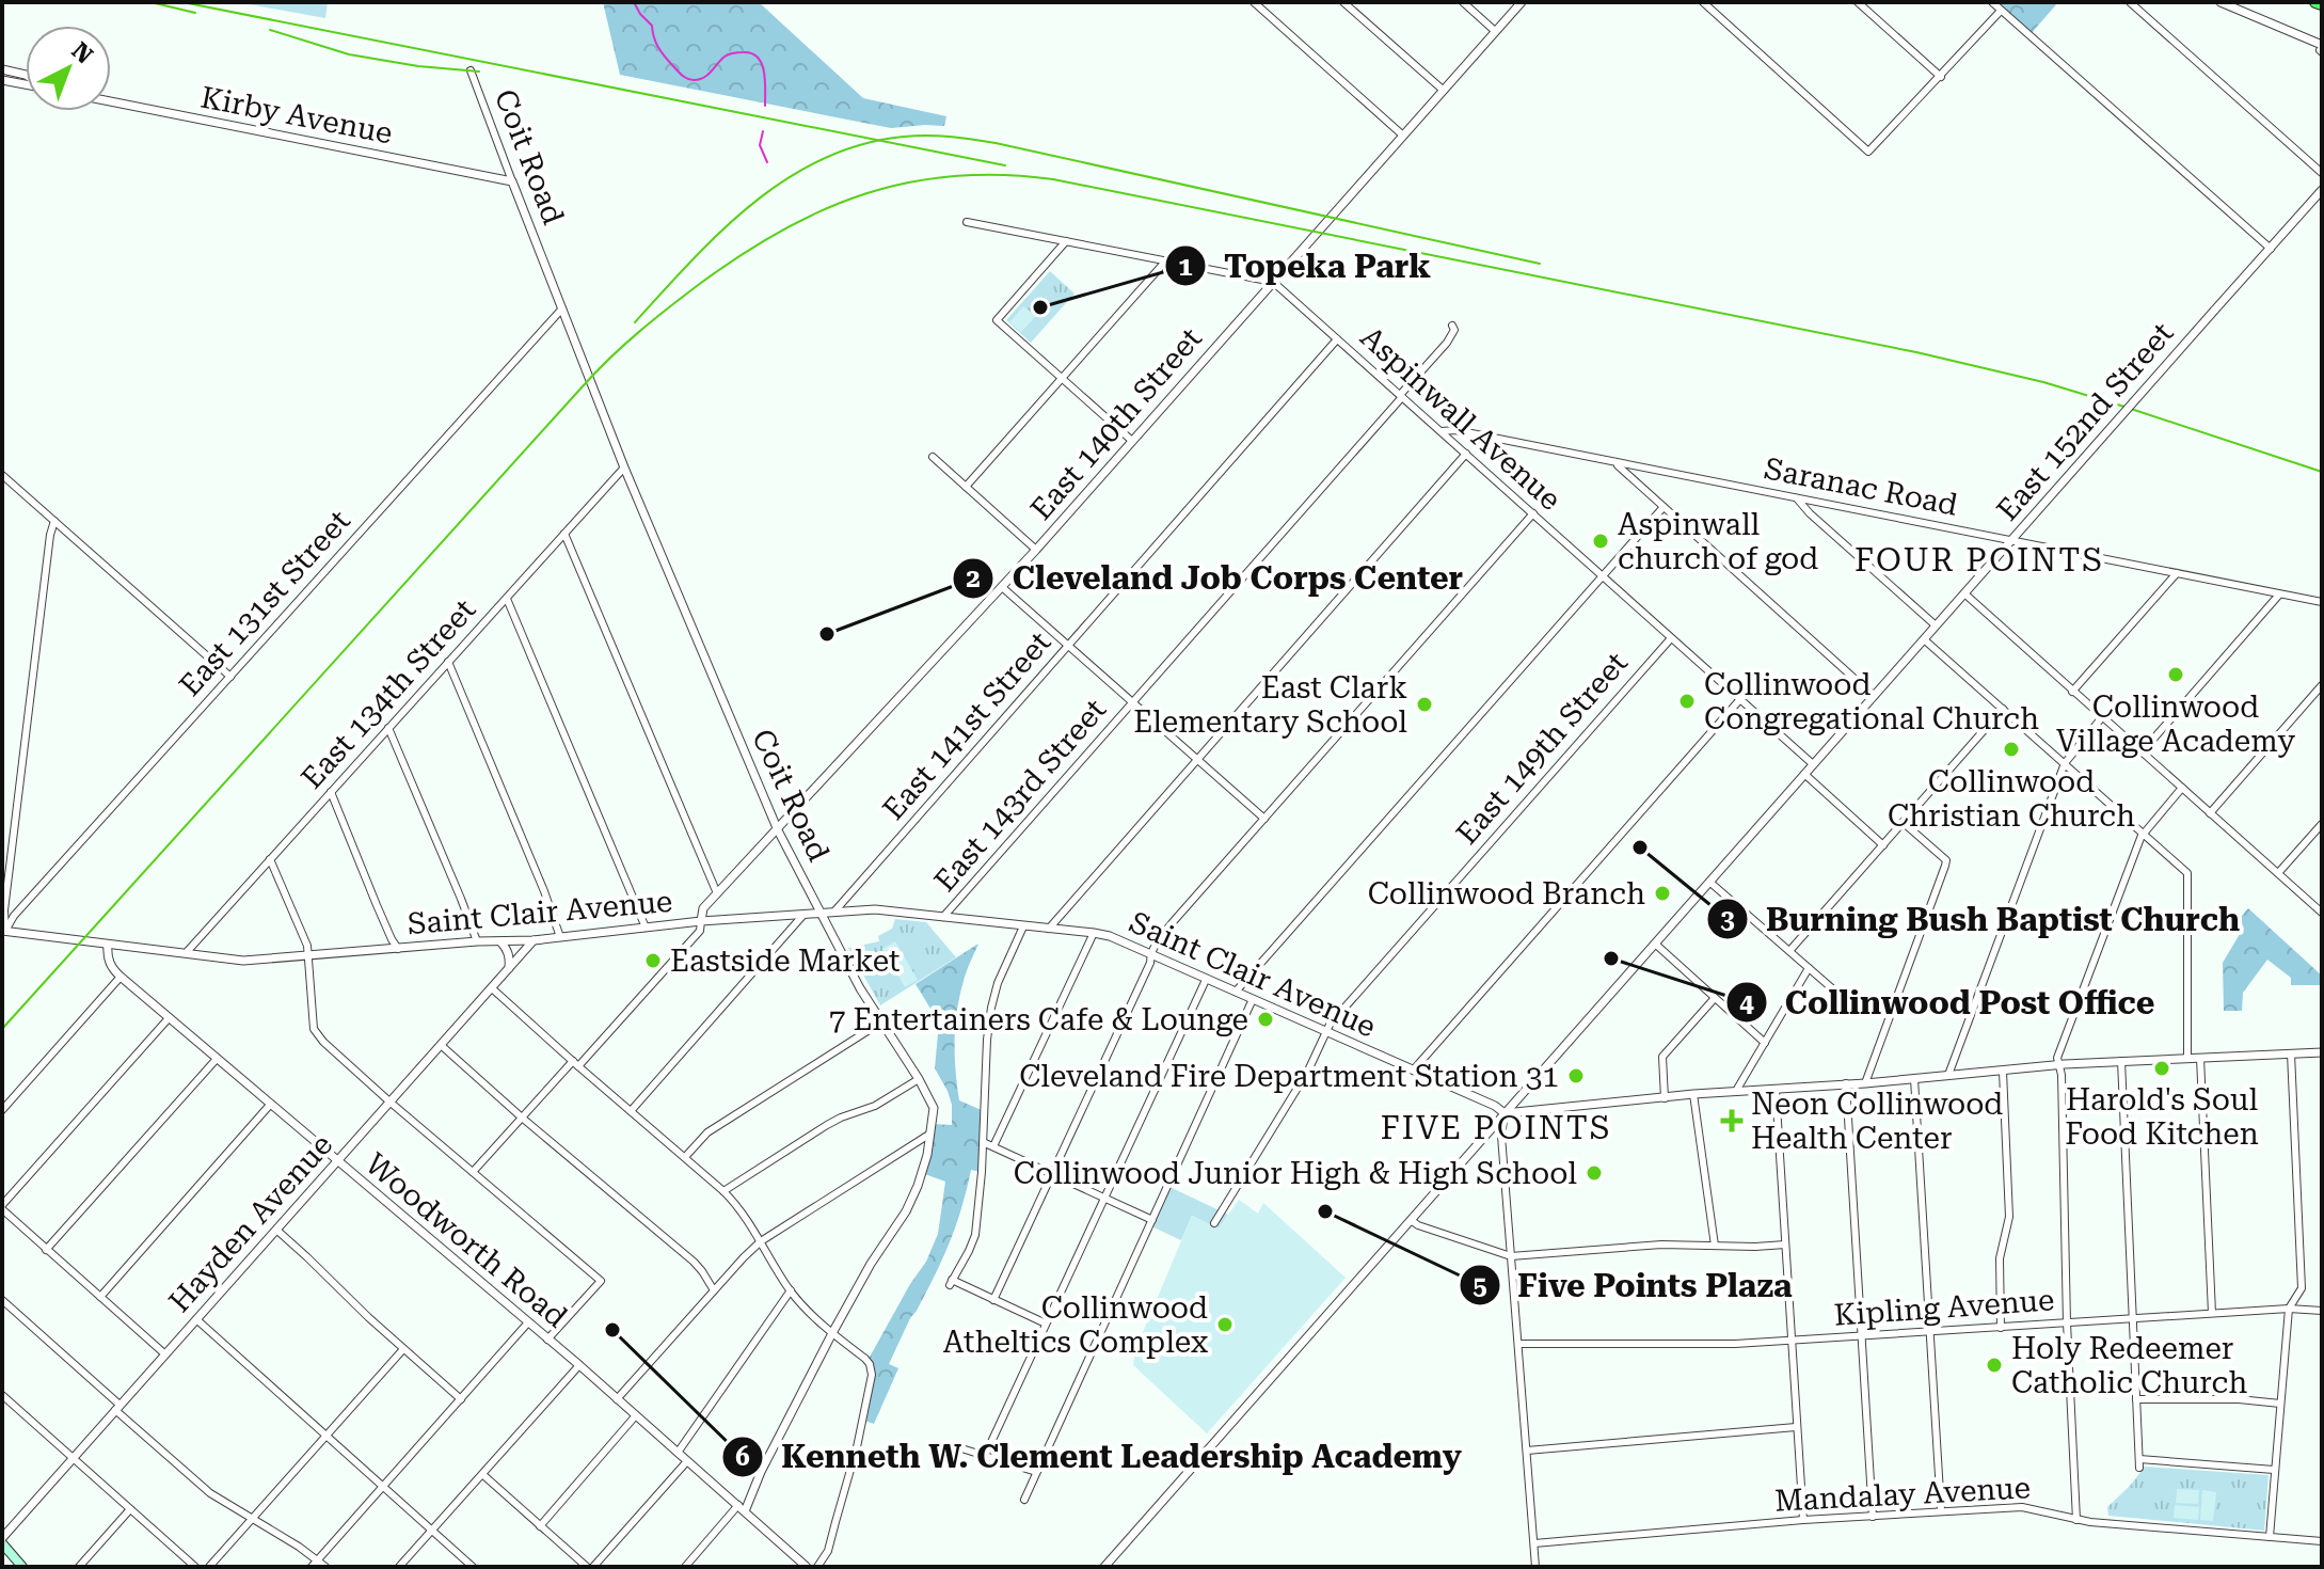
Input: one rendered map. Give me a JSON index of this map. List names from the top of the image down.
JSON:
{
  "streets": {
    "street": [
      "Kirby Avenue",
      "Coit Road",
      "Aspinwall Avenue",
      "East 152nd Street",
      "East 140th Street",
      "Saranac Road",
      "East 131st Street",
      "East 134th Street",
      "East 141st Street",
      "East 149th Street",
      "East 143rd Street",
      "Saint Clair Avenue",
      "Hayden Avenue",
      "Woodworth Road",
      "Kipling Avenue",
      "Mandalay Avenue"
    ]
  },
  "crossings": [
    ["Kirby Avenue", "Coit Road"],
    ["Coit Road", "East 140th Street"],
    ["Coit Road", "East 131st Street"],
    ["Coit Road", "East 134th Street"],
    ["Coit Road", "Saint Clair Avenue"],
    ["Coit Road", "Woodworth Road"],
    ["Aspinwall Avenue", "East 152nd Street"],
    ["Aspinwall Avenue", "East 140th Street"],
    ["Aspinwall Avenue", "Saranac Road"],
    ["Aspinwall Avenue", "East 141st Street"],
    ["Aspinwall Avenue", "East 149th Street"],
    ["Aspinwall Avenue", "East 143rd Street"],
    ["East 152nd Street", "Saranac Road"],
    ["East 152nd Street", "Saint Clair Avenue"],
    ["East 140th Street", "Saint Clair Avenue"],
    ["East 131st Street", "Saint Clair Avenue"],
    ["East 134th Street", "Saint Clair Avenue"],
    ["East 141st Street", "Saint Clair Avenue"],
    ["East 149th Street", "Saint Clair Avenue"],
    ["East 143rd Street", "Saint Clair Avenue"],
    ["Saint Clair Avenue", "Hayden Avenue"],
    ["Saint Clair Avenue", "Woodworth Road"],
    ["Hayden Avenue", "Woodworth Road"]
  ],
  "districts": ["FOUR POINTS", "FIVE POINTS"],
  "places": {
    "other": [
      "Topeka Park",
      "Aspinwall church of god",
      "Cleveland Job Corps Center",
      "Collinwood Village Academy",
      "Collinwood Congregational Church",
      "East Clark Elementary School",
      "Collinwood Christian Church",
      "Burning Bush Baptist Church",
      "Collinwood Branch",
      "Collinwood Post Office",
      "Eastside Market",
      "7 Entertainers Cafe & Lounge",
      "Harold's Soul Food Kitchen",
      "Cleveland Fire Department Station 31",
      "Collinwood Junior High & High School",
      "Five Points Plaza",
      "Collinwood Atheltics Complex",
      "Kenneth W. Clement Leadership Academy",
      "Holy Redeemer Catholic Church"
    ],
    "health": ["Neon Collinwood Health Center"]
  },
  "north": "top right"
}
